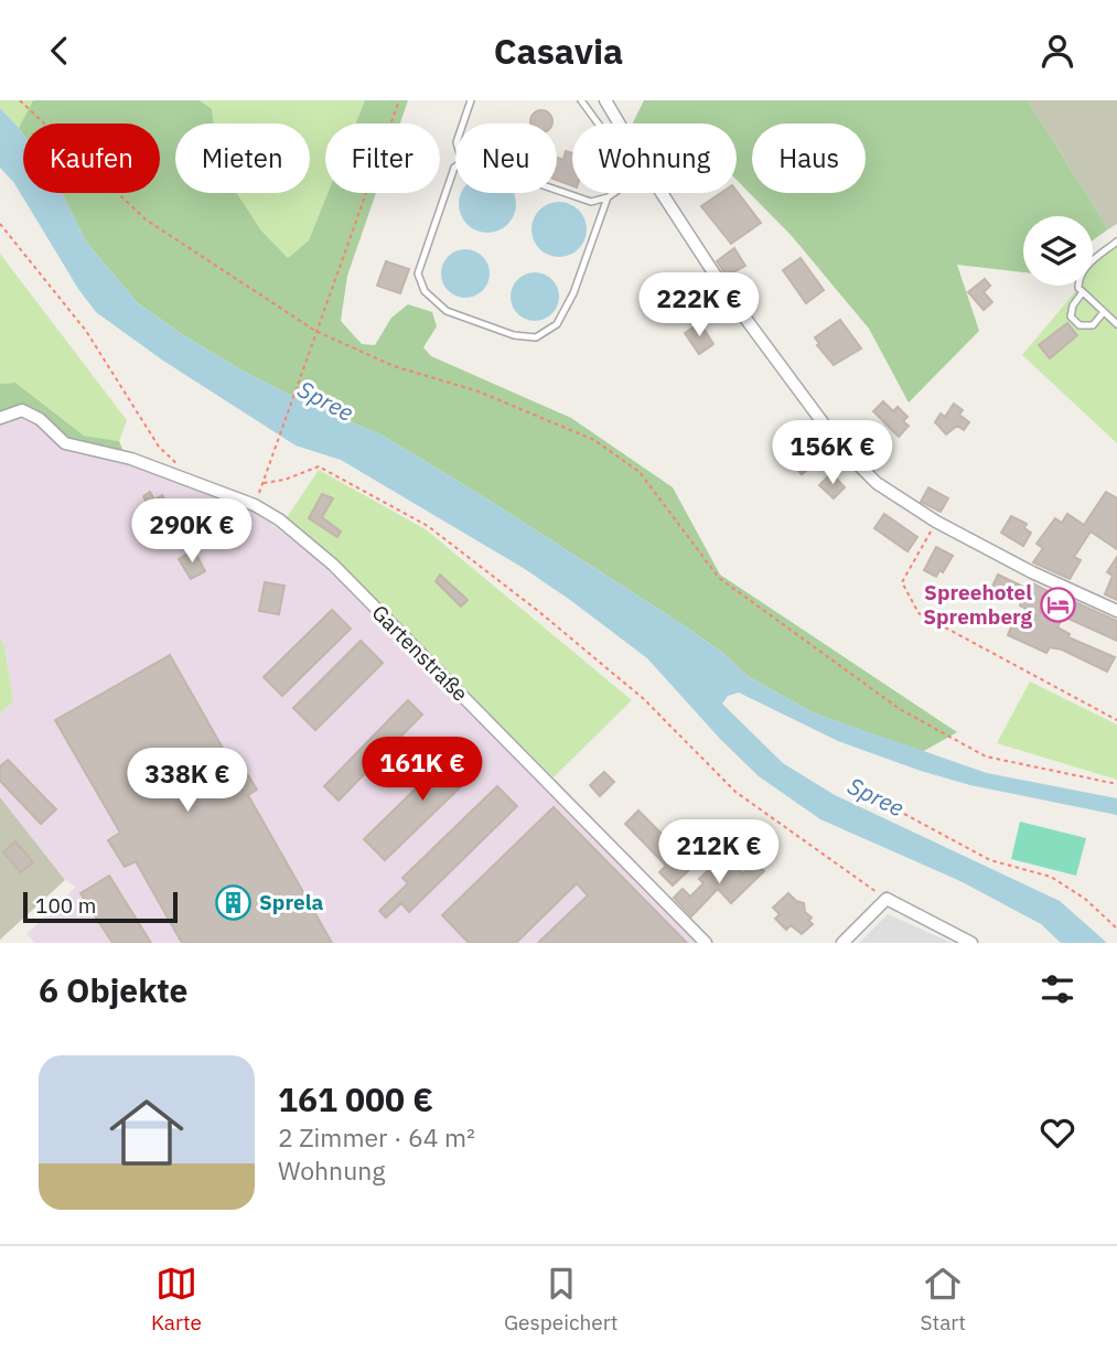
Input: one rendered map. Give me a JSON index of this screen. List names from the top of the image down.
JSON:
{
  "streets": {
    "street": ["Gartenstraße"]
  },
  "water": ["Spree"],
  "places": {
    "hotel": ["Spreehotel Spremberg"],
    "building": ["Sprela"]
  },
  "scale_bar": "100 m",
  "page": {
    "header": "Casavia",
    "chip": [
      "Kaufen",
      "Mieten",
      "Filter",
      "Neu",
      "Wohnung",
      "Haus"
    ],
    "price": [
      "222K €",
      "156K €",
      "290K €",
      "161K €",
      "338K €",
      "212K €"
    ],
    "scale": "100 m",
    "heading": "6 Objekte",
    "list": [
      {
        "name": "161 000 €",
        "note": "2 Zimmer · 64 m² · Wohnung"
      }
    ],
    "tabs": ["Karte", "Gespeichert", "Start"]
  }
}
